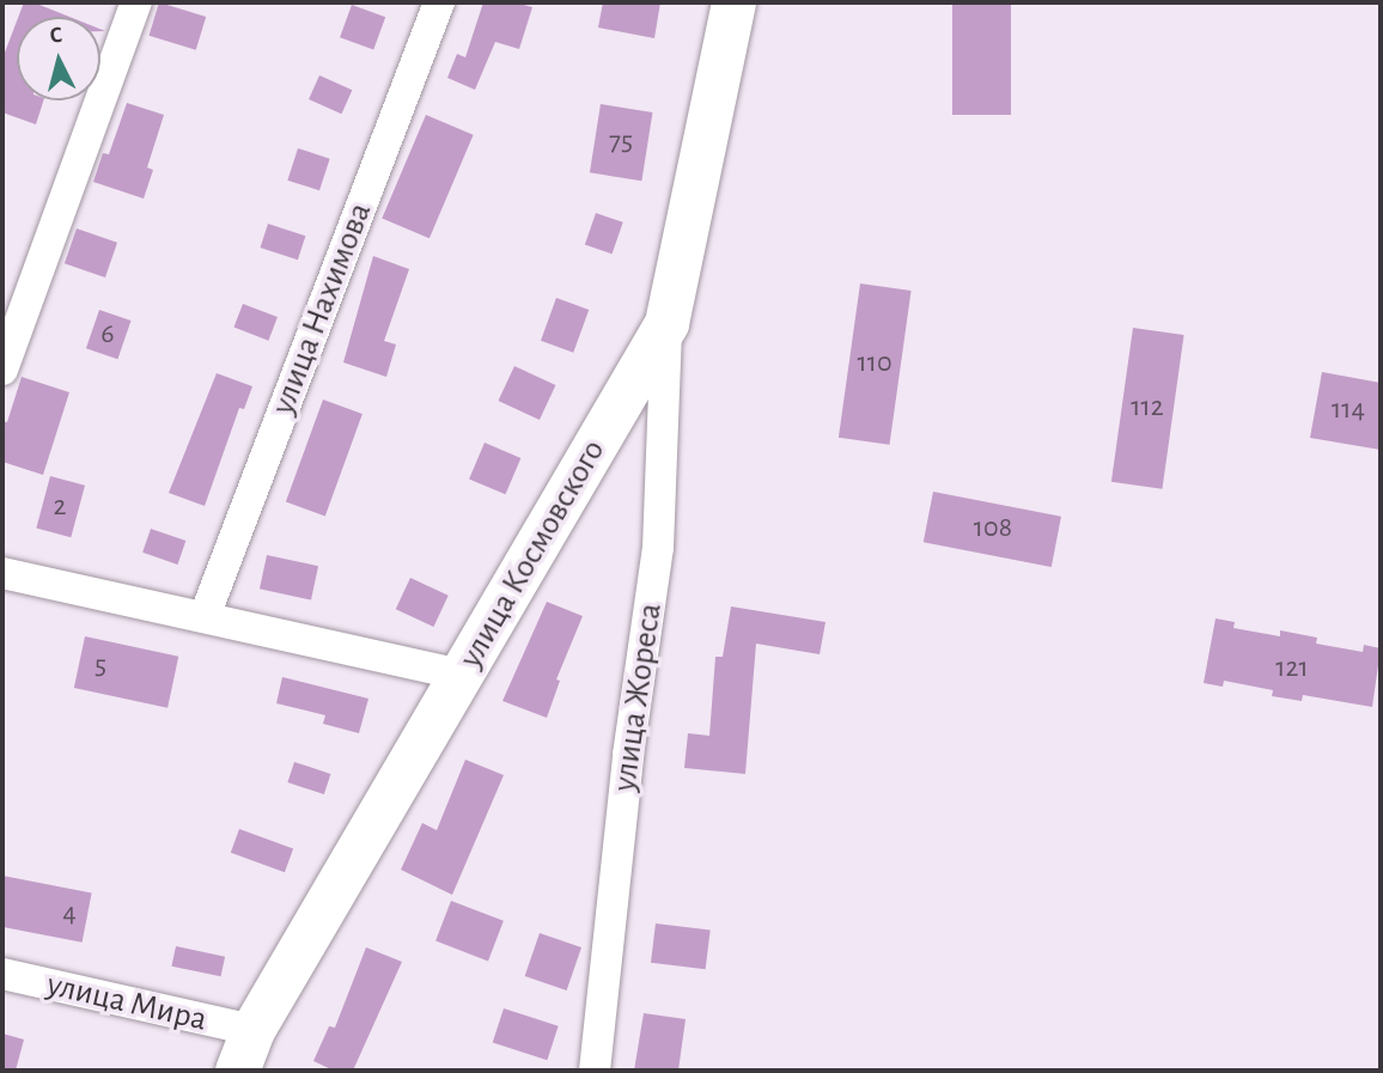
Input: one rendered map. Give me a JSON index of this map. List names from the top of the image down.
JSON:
{
  "streets": {
    "main road": ["улица Космовского"],
    "street": ["улица Нахимова", "улица Жореса", "улица Мира"]
  },
  "crossings": [
    ["улица Космовского", "улица Жореса"],
    ["улица Космовского", "улица Мира"]
  ],
  "house_numbers": [
    "75",
    "6",
    "110",
    "112",
    "114",
    "2",
    "108",
    "5",
    "121",
    "4"
  ],
  "north": "top"
}
